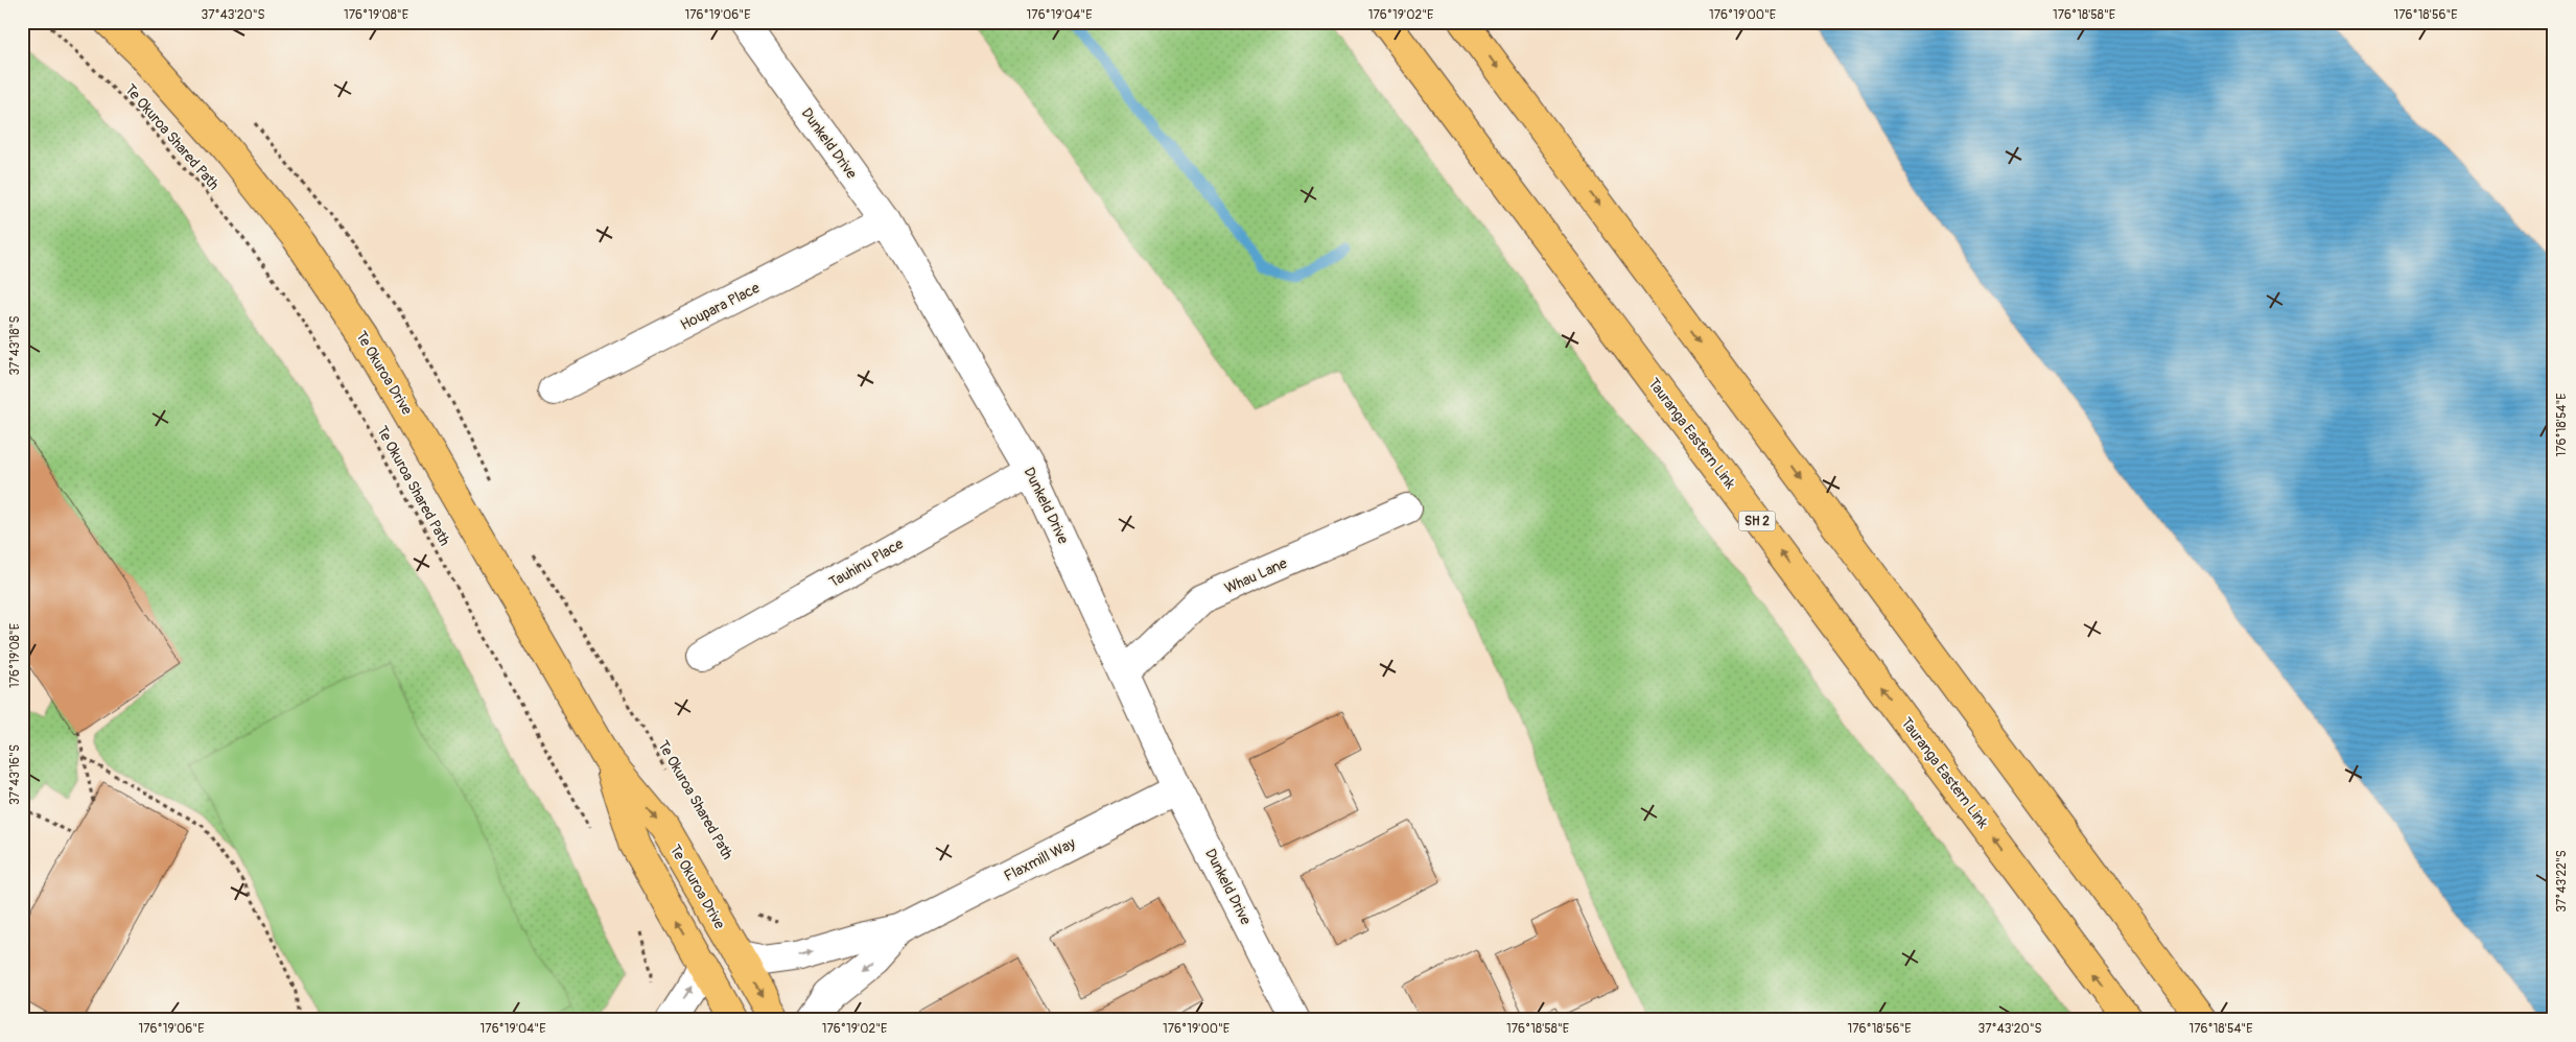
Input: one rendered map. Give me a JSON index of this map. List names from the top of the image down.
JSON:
{
  "streets": {
    "main road": ["Te Okuroa Drive", "Tauranga Eastern Link", "SH 2"],
    "street": [
      "Dunkeld Drive",
      "Houpara Place",
      "Tauhinu Place",
      "Whau Lane",
      "Flaxmill Way"
    ],
    "path": ["Te Okuroa Shared Path"]
  },
  "crossings": [
    ["Dunkeld Drive", "Houpara Place"],
    ["Dunkeld Drive", "Tauhinu Place"],
    ["Dunkeld Drive", "Whau Lane"],
    ["Dunkeld Drive", "Flaxmill Way"],
    ["Te Okuroa Drive", "Flaxmill Way"]
  ],
  "coordinates": [
    "37°43'20\"S",
    "176°19'08\"E",
    "176°19'06\"E",
    "176°19'04\"E",
    "176°19'02\"E",
    "176°19'00\"E",
    "176°18'58\"E",
    "176°18'56\"E",
    "37°43'18\"S",
    "176°18'54\"E",
    "37°43'16\"S",
    "37°43'22\"S"
  ]
}
